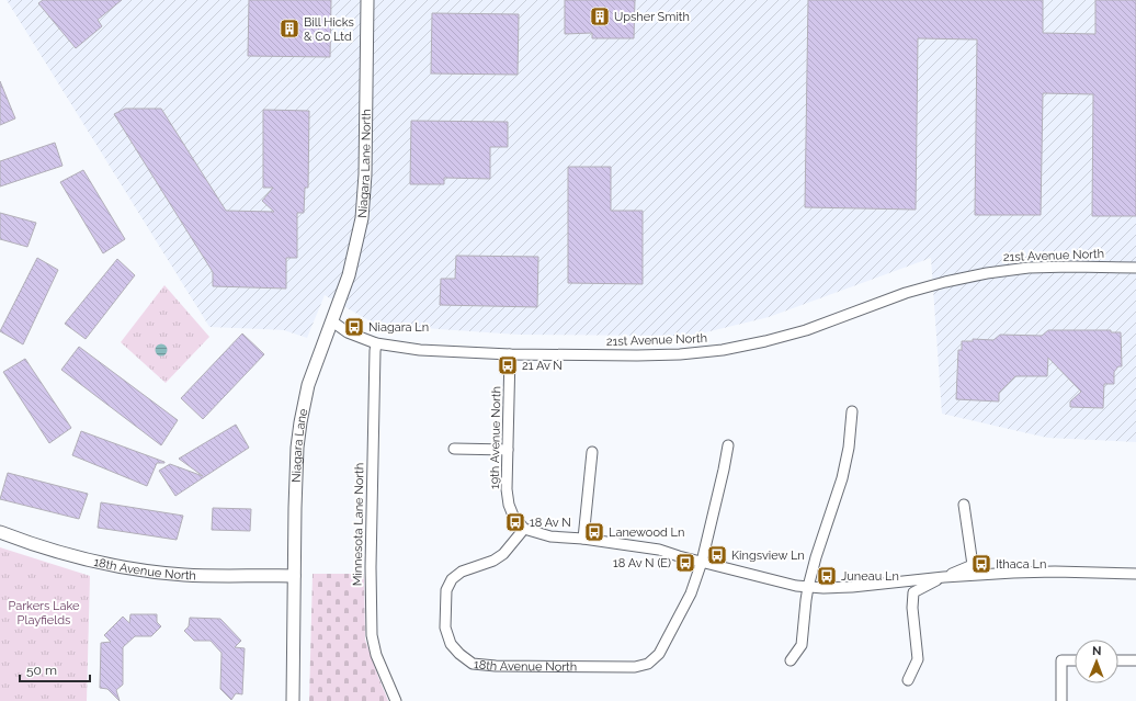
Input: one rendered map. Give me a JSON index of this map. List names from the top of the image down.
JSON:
{
  "streets": {
    "street": [
      "Niagara Lane North",
      "21st Avenue North",
      "19th Avenue North",
      "Niagara Lane",
      "Minnesota Lane North",
      "18th Avenue North"
    ]
  },
  "crossings": [
    ["Niagara Lane North", "21st Avenue North"],
    ["Niagara Lane North", "Niagara Lane"],
    ["21st Avenue North", "19th Avenue North"],
    ["21st Avenue North", "Niagara Lane"],
    ["21st Avenue North", "Minnesota Lane North"],
    ["19th Avenue North", "18th Avenue North"],
    ["Niagara Lane", "18th Avenue North"]
  ],
  "parks": ["Parkers Lake Playfields"],
  "places": {
    "building": ["Upsher Smith", "Bill Hicks & Co Ltd"],
    "bus stop": [
      "Niagara Ln",
      "21 Av N",
      "18 Av N",
      "Lanewood Ln",
      "Kingsview Ln",
      "18 Av N (E)",
      "Ithaca Ln",
      "Juneau Ln"
    ]
  },
  "scale_bar": "50 m",
  "north": "top"
}
